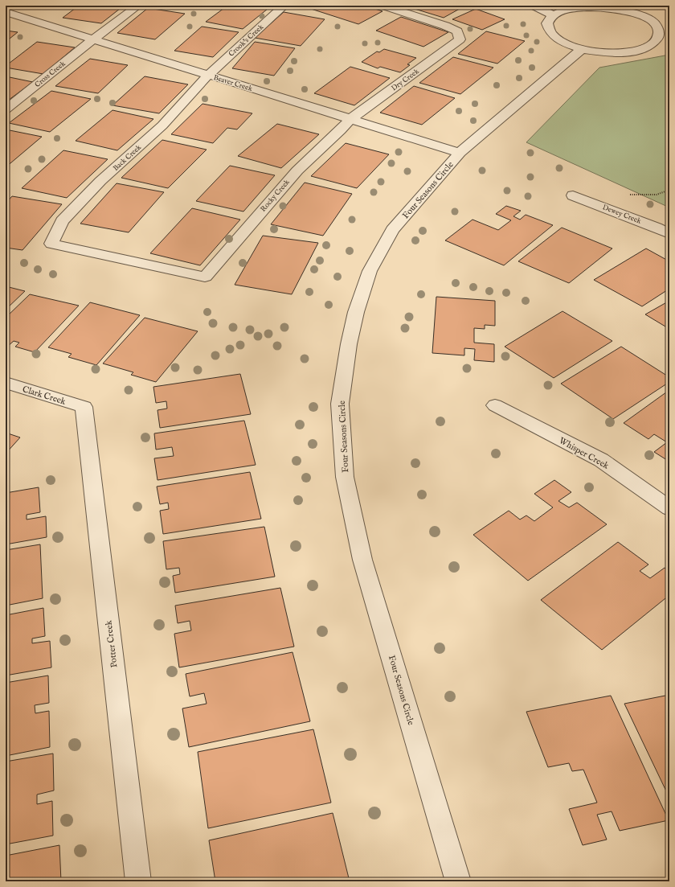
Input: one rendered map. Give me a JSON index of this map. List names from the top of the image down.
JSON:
{
  "streets": {
    "street": [
      "Crook's Creek",
      "Cross Creek",
      "Dry Creek",
      "Beaver Creek",
      "Back Creek",
      "Four Seasons Circle",
      "Rocky Creek",
      "Dewey Creek",
      "Clark Creek",
      "Whisper Creek",
      "Potter Creek"
    ]
  },
  "crossings": [
    ["Crook's Creek", "Beaver Creek"],
    ["Crook's Creek", "Back Creek"],
    ["Cross Creek", "Beaver Creek"],
    ["Dry Creek", "Beaver Creek"],
    ["Dry Creek", "Rocky Creek"],
    ["Beaver Creek", "Back Creek"],
    ["Beaver Creek", "Four Seasons Circle"],
    ["Beaver Creek", "Rocky Creek"],
    ["Back Creek", "Rocky Creek"],
    ["Clark Creek", "Potter Creek"]
  ]
}
